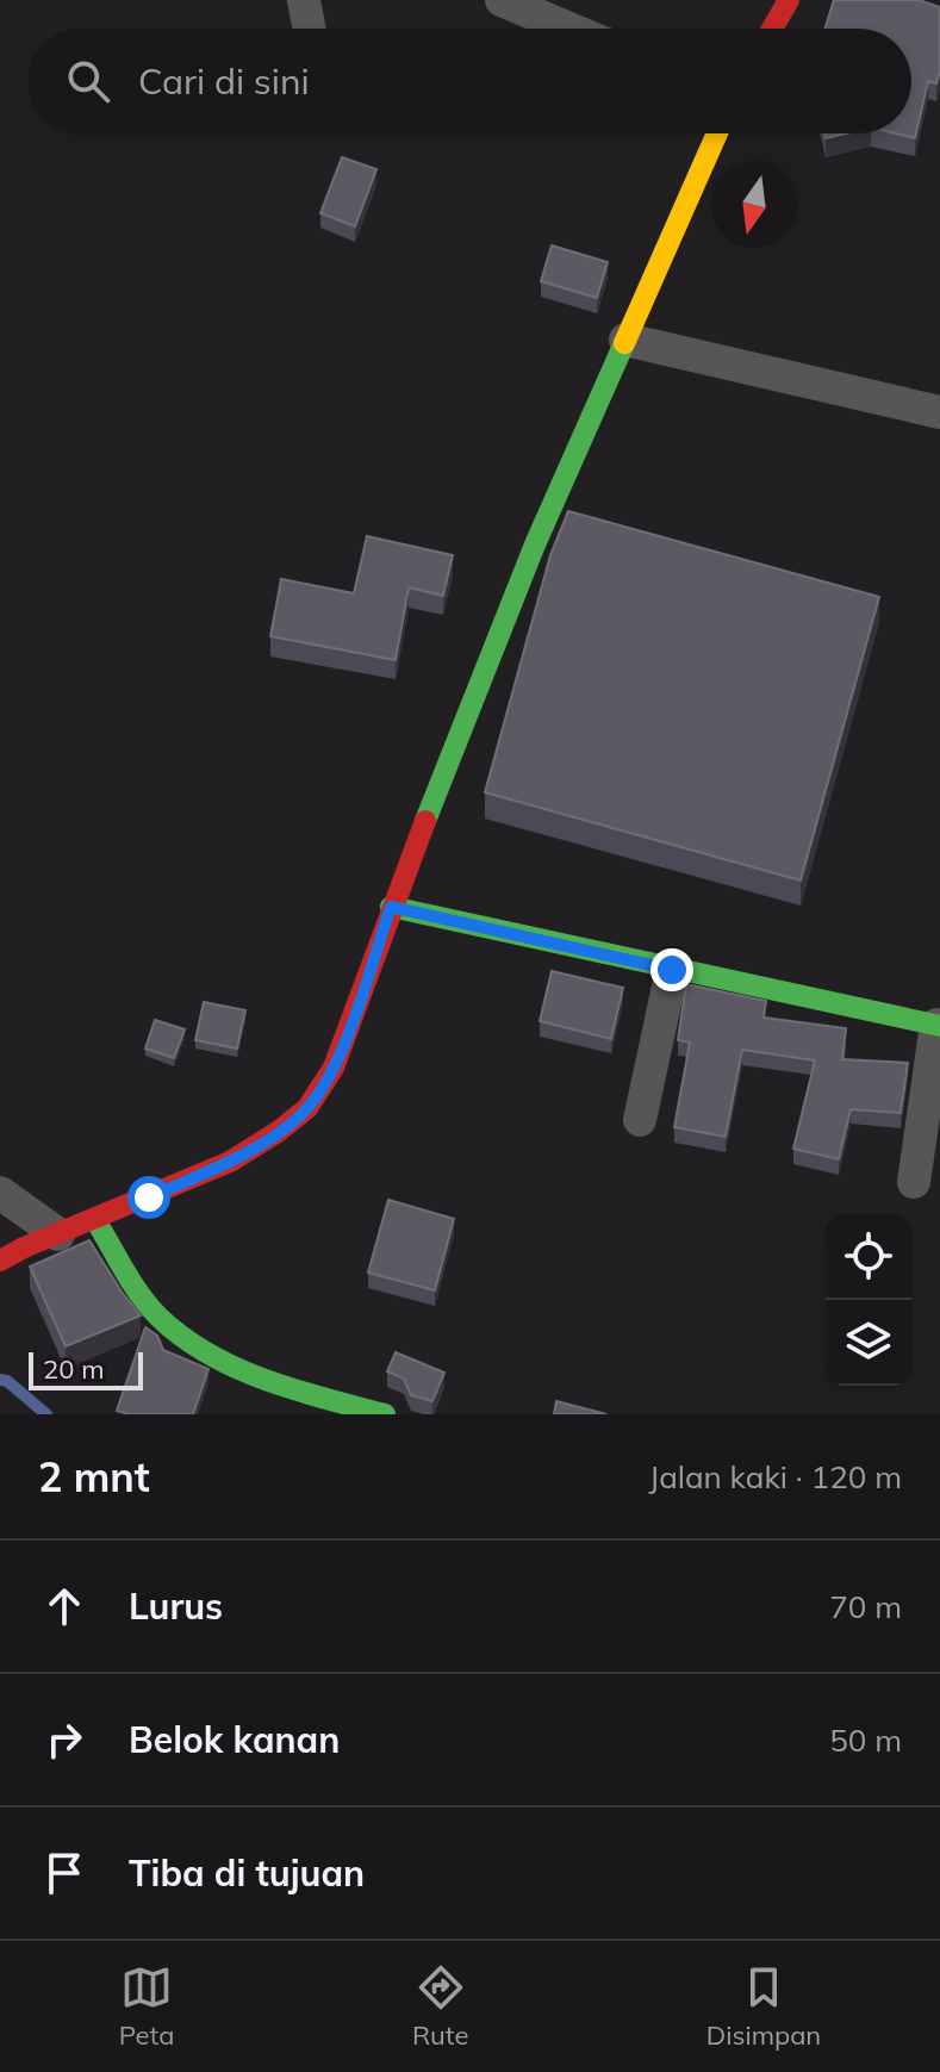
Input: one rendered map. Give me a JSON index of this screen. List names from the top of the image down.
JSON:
{
  "scale_bar": "20 m",
  "north": "bottom",
  "page": {
    "search": "Cari di sini",
    "scale": "20 m",
    "heading": ["2 mnt", "Jalan kaki · 120 m"],
    "list": [
      ["Lurus", "70 m"],
      ["Belok kanan", "50 m"],
      "Tiba di tujuan"
    ],
    "nav": ["Peta", "Rute", "Disimpan"]
  }
}
